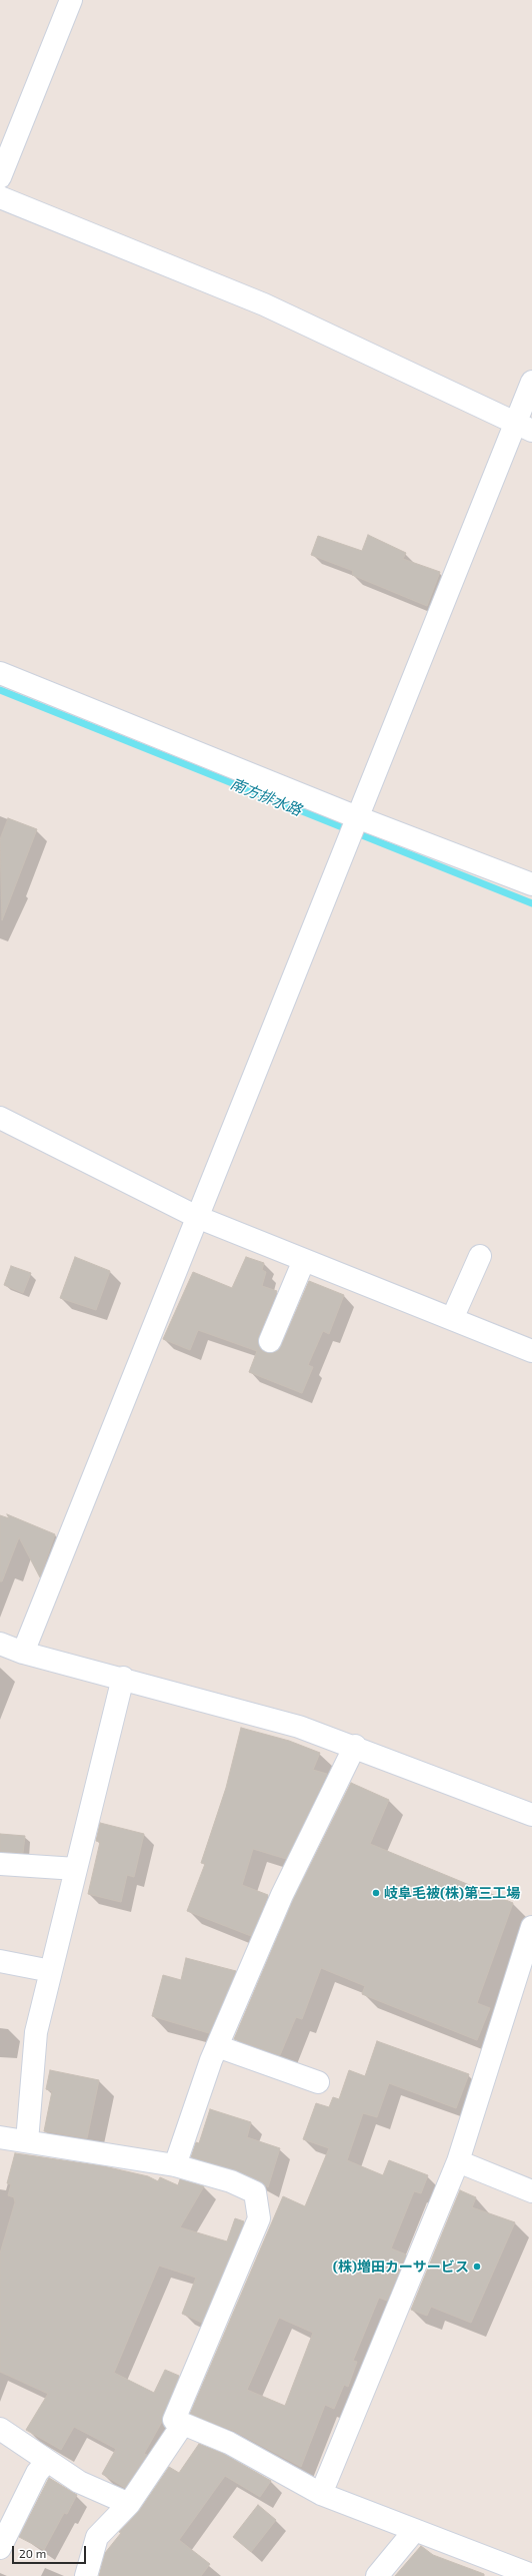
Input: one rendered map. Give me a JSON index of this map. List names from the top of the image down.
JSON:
{
  "water": ["南方排水路"],
  "places": ["岐阜毛被(株)第三工場", "(株)増田カーサービス"],
  "scale_bar": "20 m"
}
